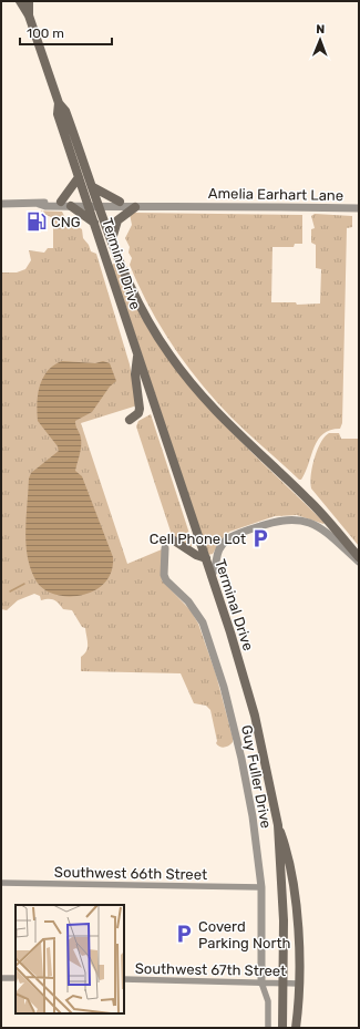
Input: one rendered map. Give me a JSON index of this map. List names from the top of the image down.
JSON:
{
  "streets": {
    "main road": ["Terminal Drive"],
    "street": [
      "Amelia Earhart Lane",
      "Guy Fuller Drive",
      "Southwest 66th Street",
      "Southwest 67th Street"
    ]
  },
  "crossings": [
    ["Amelia Earhart Lane", "Terminal Drive"],
    ["Terminal Drive", "Southwest 67th Street"],
    ["Guy Fuller Drive", "Southwest 66th Street"],
    ["Guy Fuller Drive", "Southwest 67th Street"]
  ],
  "places": {
    "fuel station": ["CNG"],
    "parking": ["Cell Phone Lot", "Coverd Parking North"]
  },
  "scale_bar": "100 m",
  "north": "top"
}
